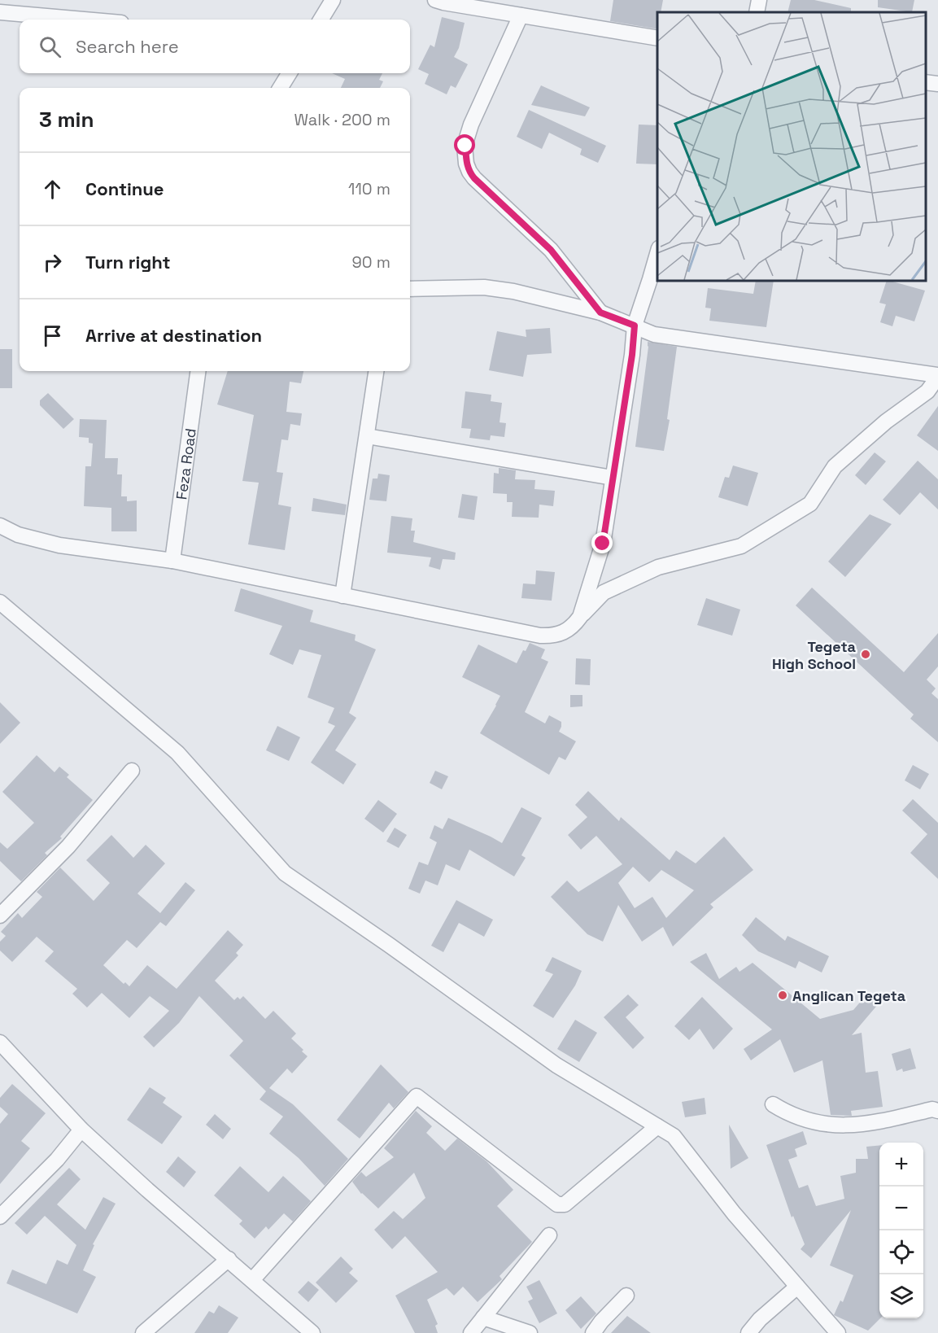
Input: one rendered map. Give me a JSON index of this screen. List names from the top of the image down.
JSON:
{
  "streets": {
    "street": ["Feza Road"]
  },
  "places": ["Tegeta High School", "Anglican Tegeta"],
  "page": {
    "search": "Search here",
    "heading": ["3 min", "Walk · 200 m"],
    "list": [
      ["Continue", "110 m"],
      ["Turn right", "90 m"],
      "Arrive at destination"
    ],
    "map_buttons": ["+", "−"]
  }
}
